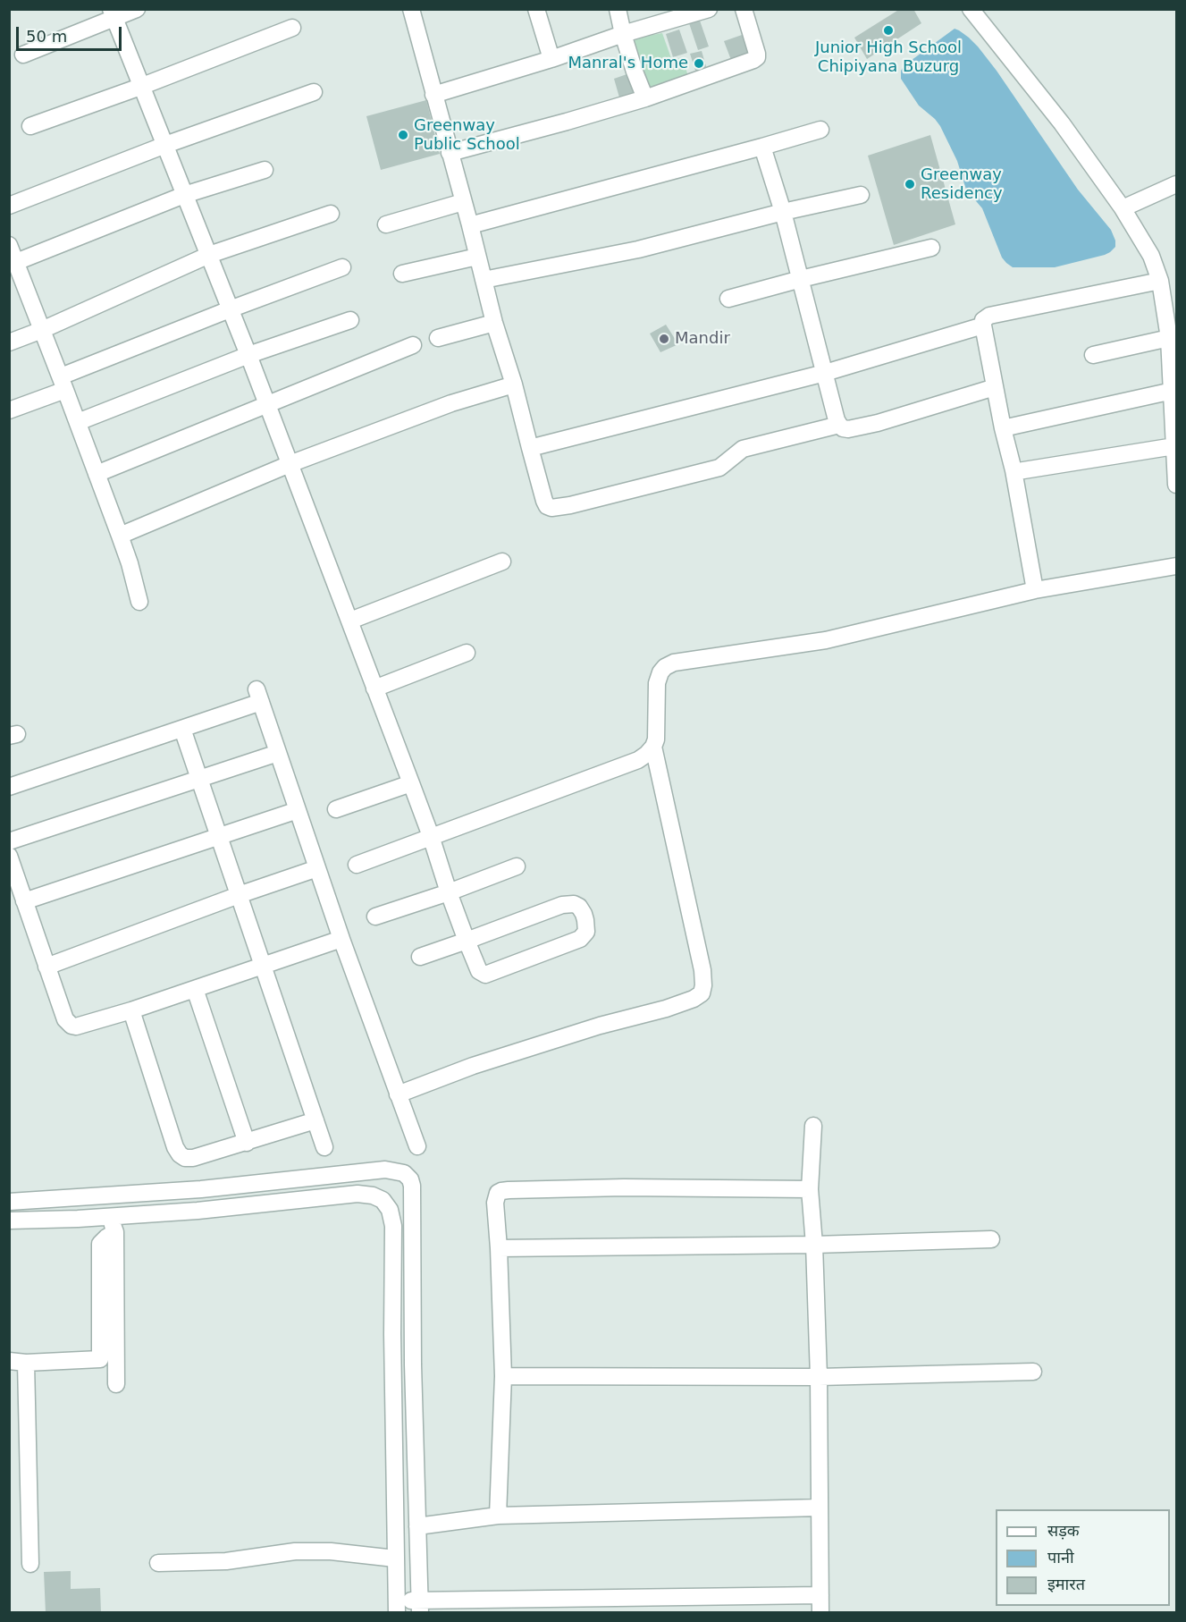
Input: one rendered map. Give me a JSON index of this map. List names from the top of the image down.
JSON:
{
  "places": [
    "Junior High School Chipiyana Buzurg",
    "Manral's Home",
    "Greenway Public School",
    "Greenway Residency",
    "Mandir"
  ],
  "legend": ["सड़क", "पानी", "इमारत"],
  "scale_bar": "50 m"
}
